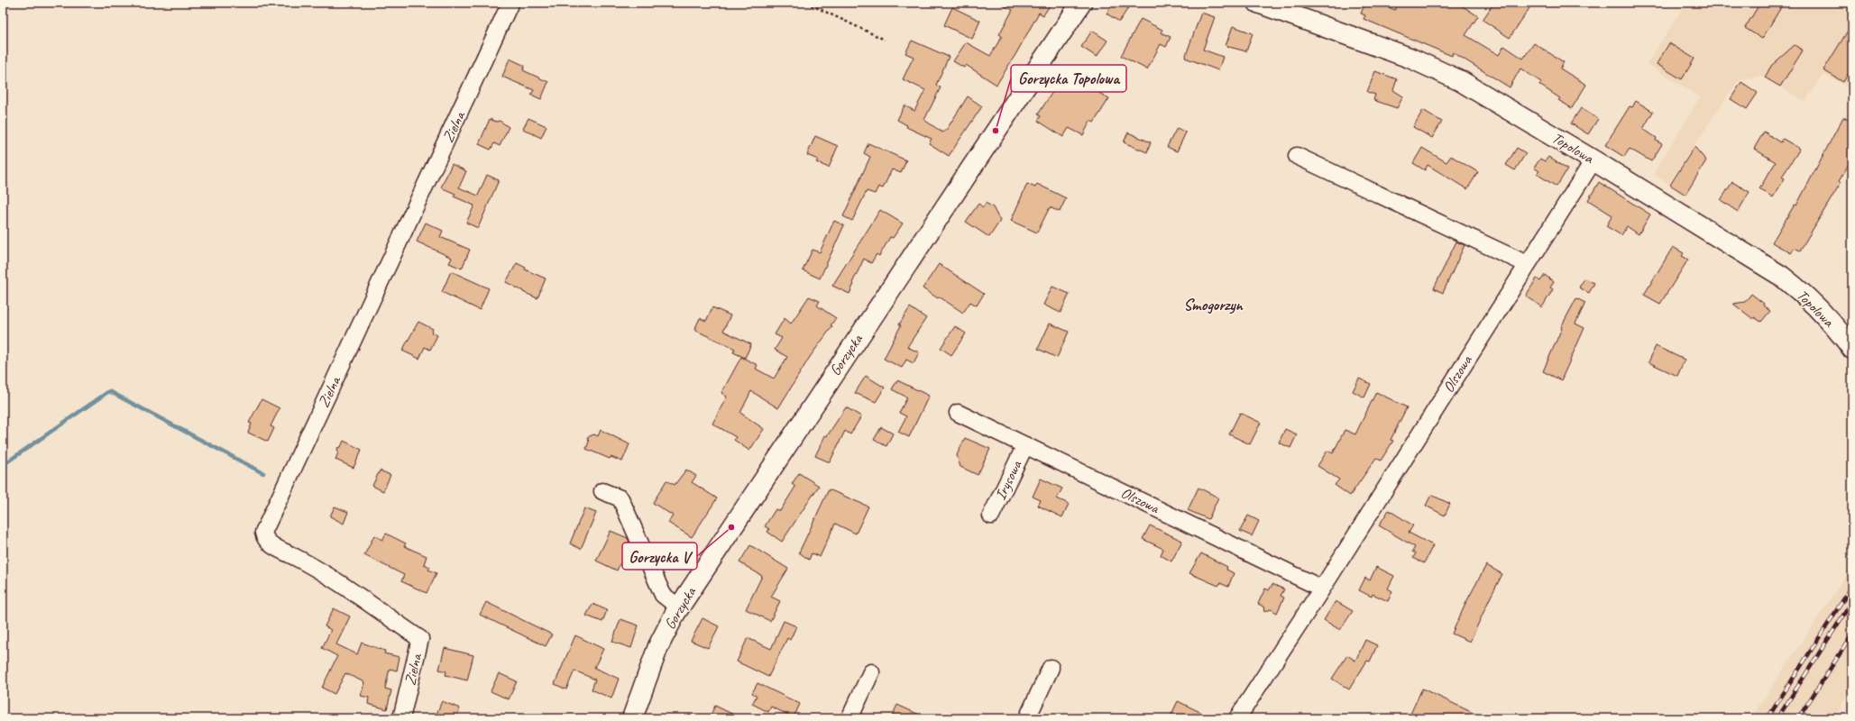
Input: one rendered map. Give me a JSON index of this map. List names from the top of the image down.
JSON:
{
  "streets": {
    "street": [
      "Zielna",
      "Topolowa",
      "Gorzycka",
      "Olszowa",
      "Irysowa"
    ]
  },
  "crossings": [
    ["Topolowa", "Olszowa"],
    ["Olszowa", "Irysowa"]
  ],
  "districts": ["Smogorzyn"],
  "places": ["Gorzycka Topolowa", "Gorzycka V"]
}
